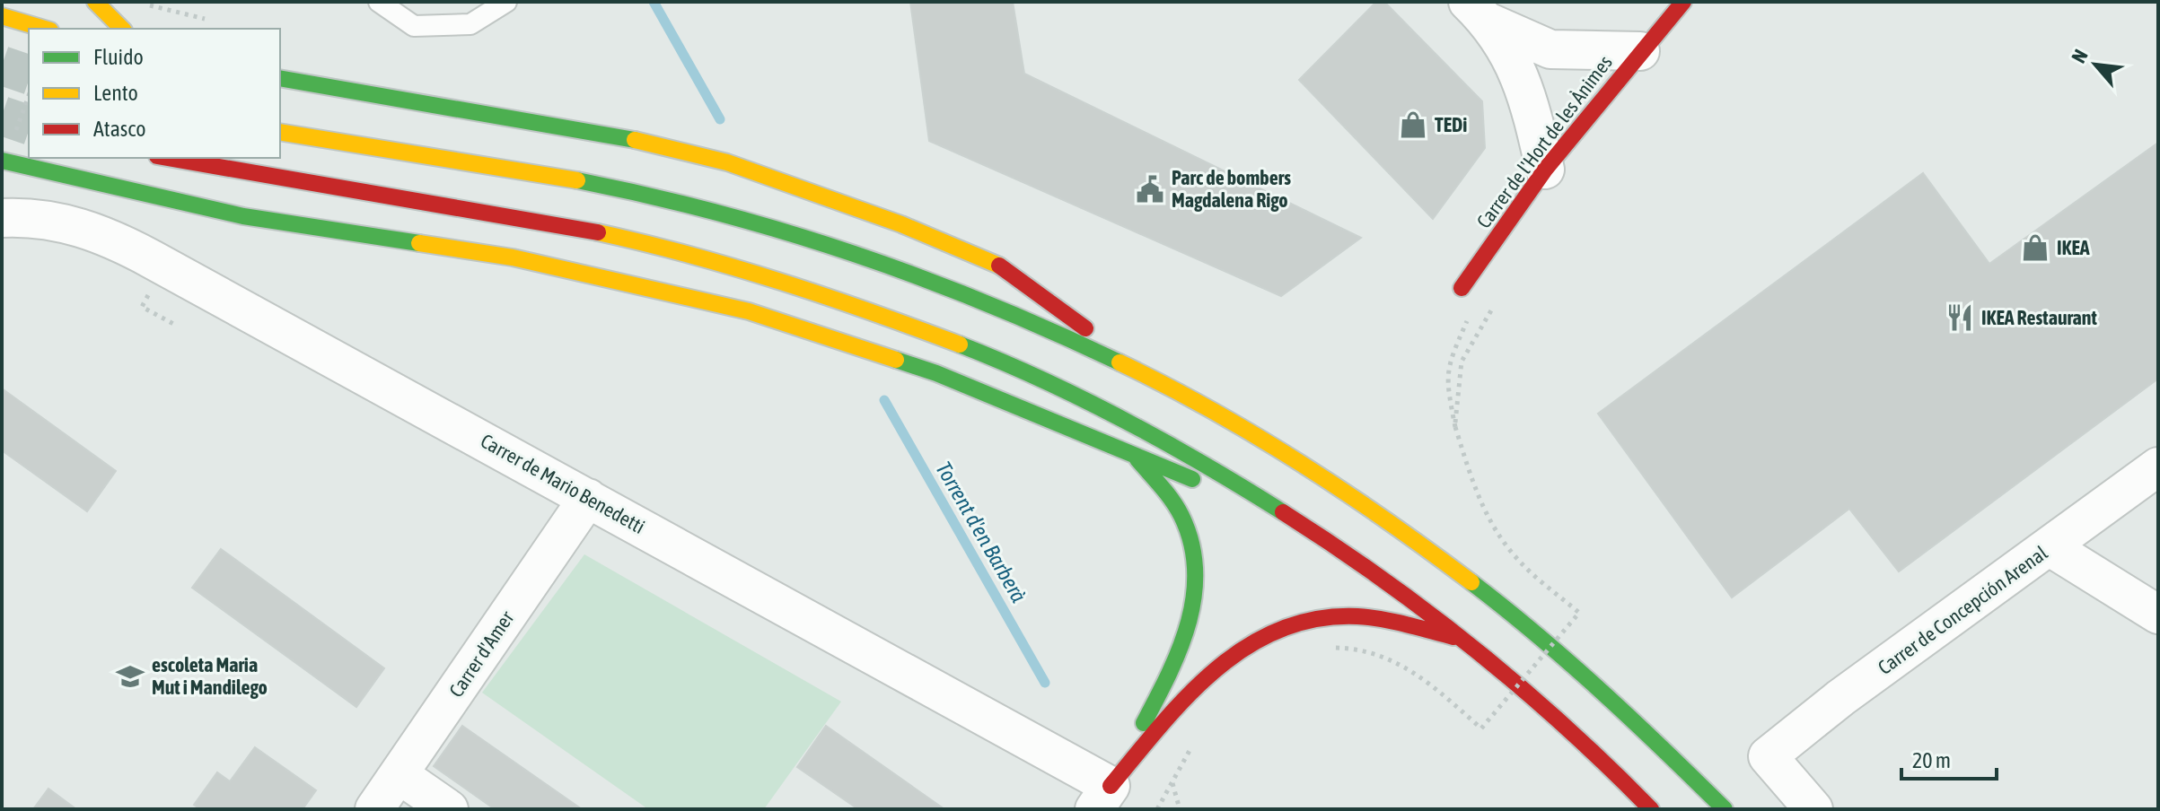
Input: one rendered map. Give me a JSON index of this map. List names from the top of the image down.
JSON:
{
  "streets": {
    "main road": ["Carrer de l'Hort de les Ànimes"],
    "street": ["Carrer de Mario Benedetti", "Carrer de Concepción Arenal", "Carrer d'Amer"]
  },
  "crossings": [
    ["Carrer de Mario Benedetti", "Carrer d'Amer"]
  ],
  "water": ["Torrent d'en Barberà"],
  "places": {
    "shop": ["TEDi", "IKEA"],
    "public building": ["Parc de bombers Magdalena Rigo"],
    "restaurant": ["IKEA Restaurant"],
    "school or university": ["escoleta Maria Mut i Mandilego"]
  },
  "legend": ["Fluido", "Lento", "Atasco"],
  "scale_bar": "20 m",
  "north": "top left"
}
